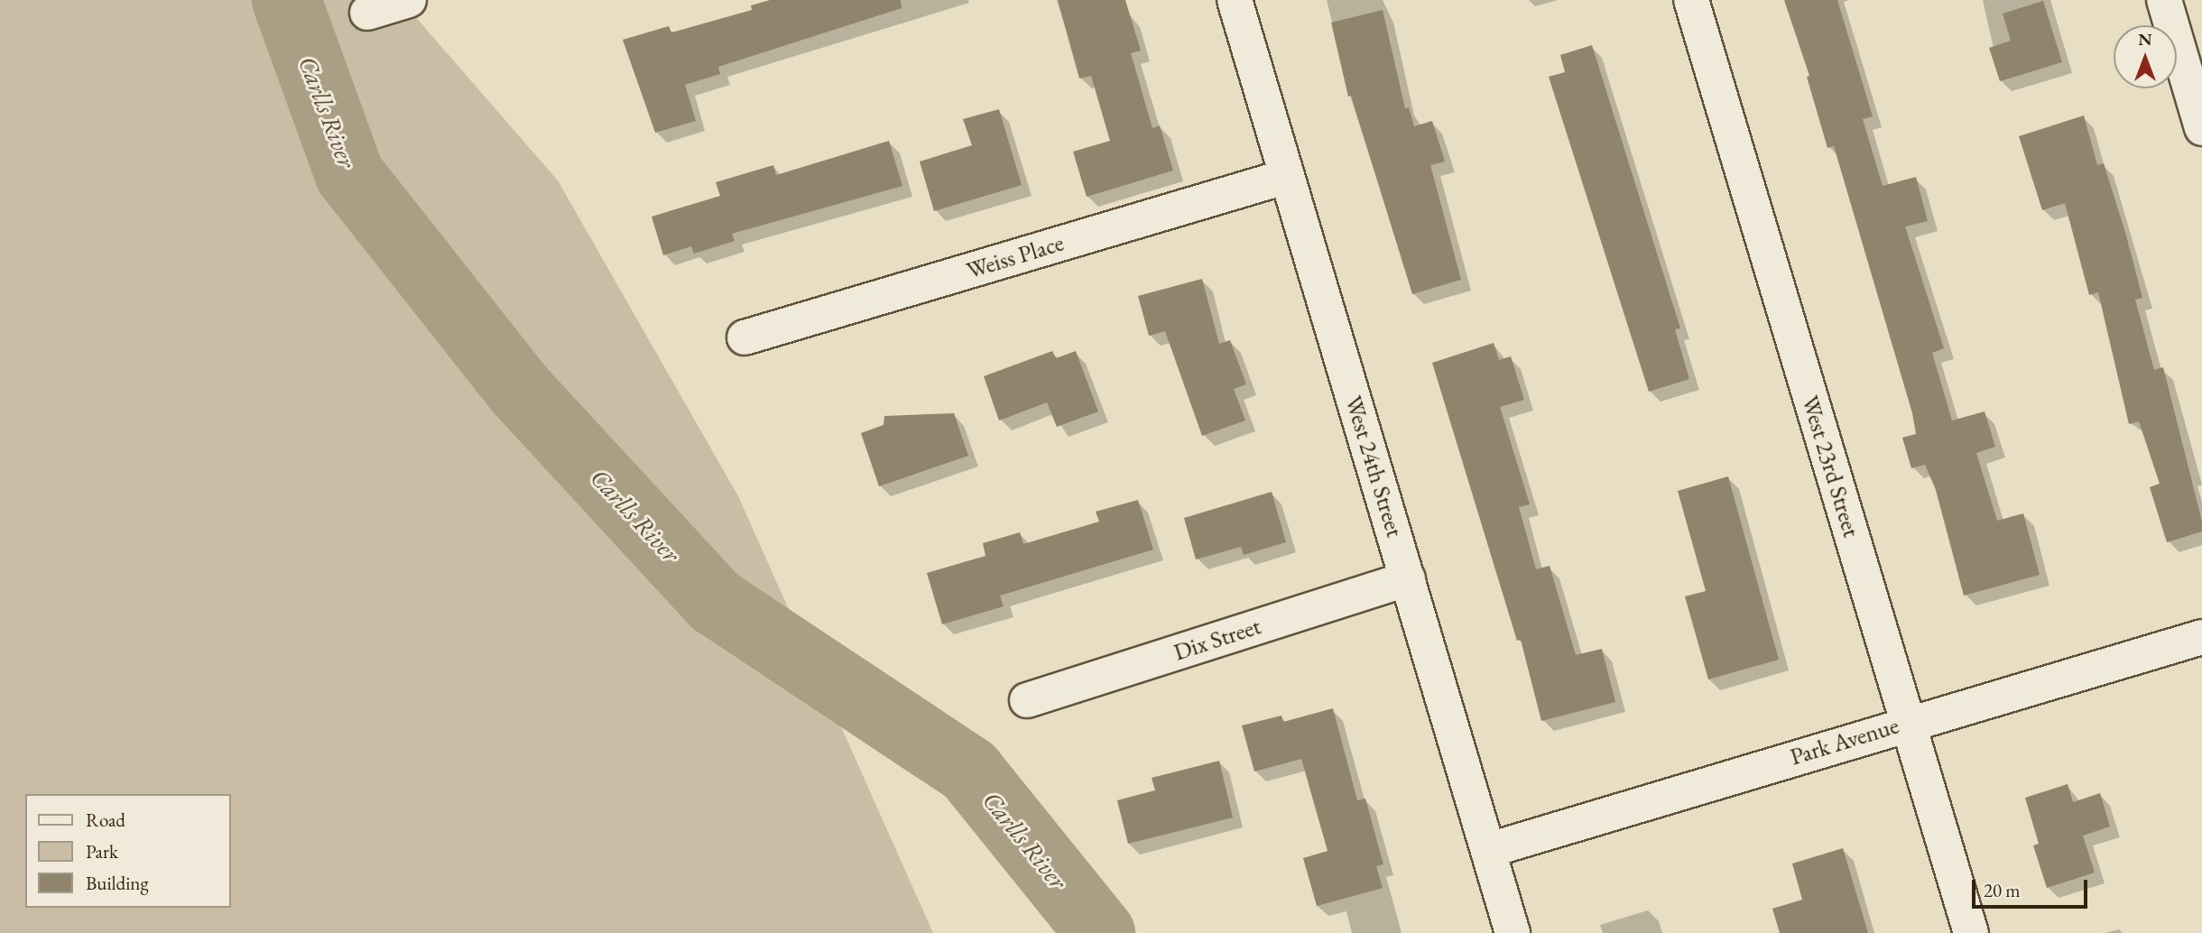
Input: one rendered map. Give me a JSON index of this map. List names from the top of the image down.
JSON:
{
  "streets": {
    "street": [
      "Weiss Place",
      "West 24th Street",
      "West 23rd Street",
      "Dix Street",
      "Park Avenue"
    ]
  },
  "crossings": [
    ["Weiss Place", "West 24th Street"],
    ["West 24th Street", "Dix Street"],
    ["West 24th Street", "Park Avenue"],
    ["West 23rd Street", "Park Avenue"]
  ],
  "water": ["Carlls River"],
  "legend": ["Road", "Park", "Building"],
  "scale_bar": "20 m",
  "north": "top"
}
